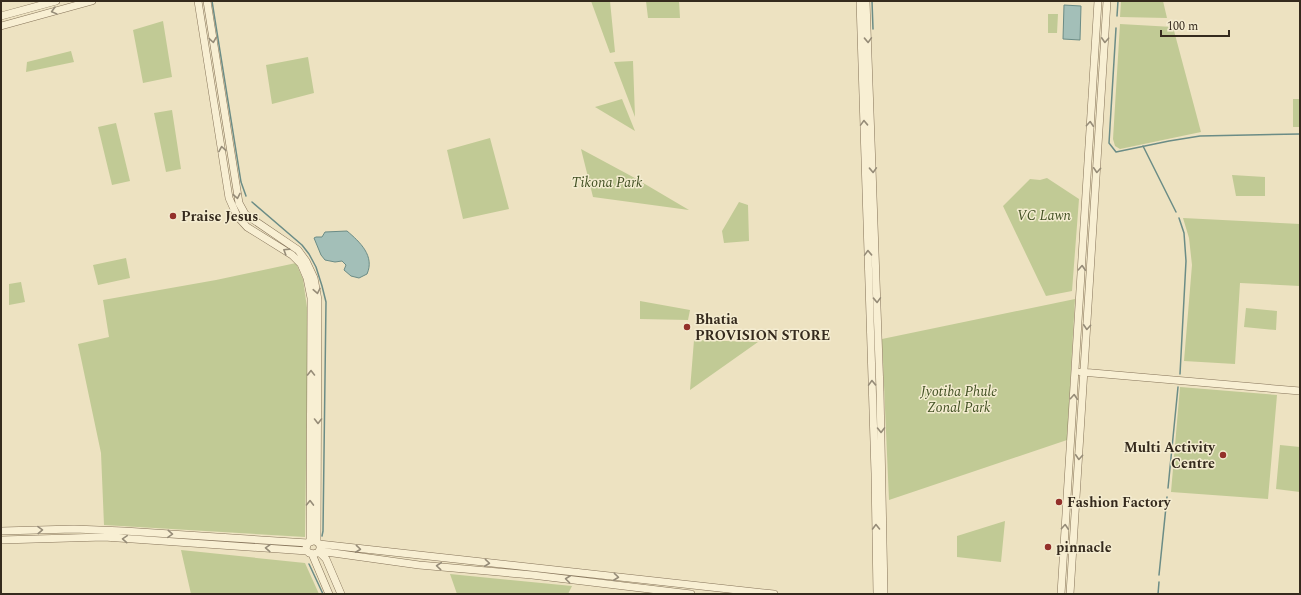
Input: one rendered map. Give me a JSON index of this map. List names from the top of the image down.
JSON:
{
  "parks": ["Tikona Park", "VC Lawn", "Jyotiba Phule Zonal Park"],
  "places": [
    "Praise Jesus",
    "Bhatia PROVISION STORE",
    "Multi Activity Centre",
    "Fashion Factory",
    "pinnacle"
  ],
  "scale_bar": "100 m"
}
